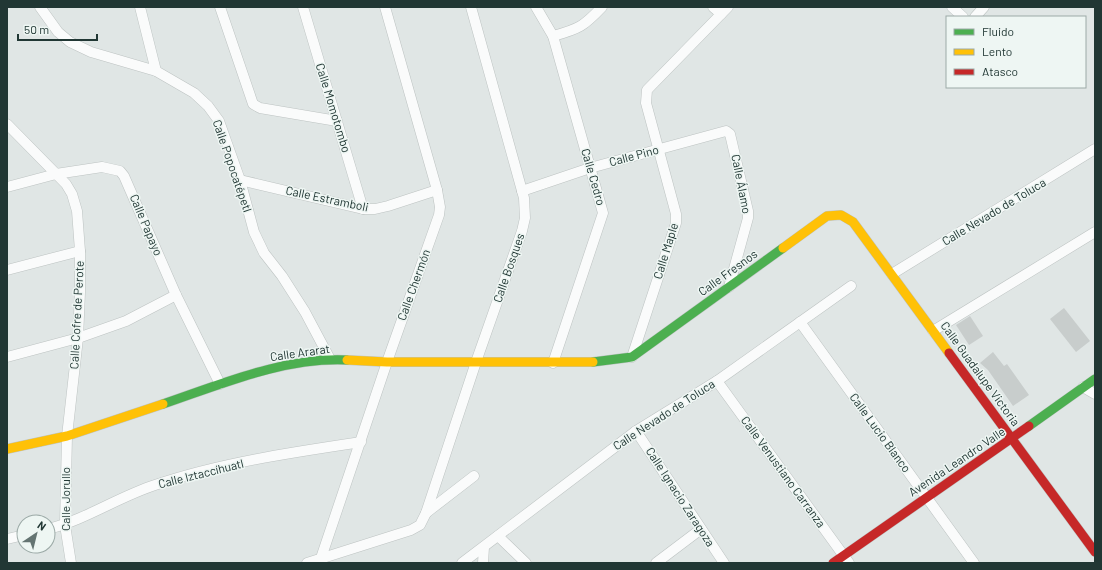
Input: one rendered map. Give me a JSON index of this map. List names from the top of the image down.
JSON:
{
  "streets": {
    "street": [
      "Calle Momotombo",
      "Calle Pino",
      "Calle Popocatépetl",
      "Calle Cedro",
      "Calle Álamo",
      "Calle Estramboli",
      "Calle Nevado de Toluca",
      "Calle Papayo",
      "Calle Maple",
      "Calle Bosques",
      "Calle Fresnos",
      "Calle Chermón",
      "Calle Cofre de Perote",
      "Calle Ararat",
      "Calle Guadalupe Victoria",
      "Calle Lucio Blanco",
      "Avenida Leandro Valle",
      "Calle Venustiano Carranza",
      "Calle Iztaccíhuatl",
      "Calle Ignacio Zaragoza",
      "Calle Jorullo"
    ]
  },
  "crossings": [
    ["Calle Momotombo", "Calle Estramboli"],
    ["Calle Pino", "Calle Cedro"],
    ["Calle Pino", "Calle Álamo"],
    ["Calle Pino", "Calle Maple"],
    ["Calle Pino", "Calle Bosques"],
    ["Calle Popocatépetl", "Calle Estramboli"],
    ["Calle Popocatépetl", "Calle Ararat"],
    ["Calle Cedro", "Calle Ararat"],
    ["Calle Álamo", "Calle Fresnos"],
    ["Calle Estramboli", "Calle Chermón"],
    ["Calle Nevado de Toluca", "Calle Guadalupe Victoria"],
    ["Calle Nevado de Toluca", "Calle Lucio Blanco"],
    ["Calle Nevado de Toluca", "Calle Venustiano Carranza"],
    ["Calle Nevado de Toluca", "Calle Ignacio Zaragoza"],
    ["Calle Papayo", "Calle Cofre de Perote"],
    ["Calle Papayo", "Calle Ararat"],
    ["Calle Maple", "Calle Fresnos"],
    ["Calle Maple", "Calle Ararat"],
    ["Calle Bosques", "Calle Chermón"],
    ["Calle Bosques", "Calle Ararat"],
    ["Calle Fresnos", "Calle Ararat"],
    ["Calle Fresnos", "Calle Guadalupe Victoria"],
    ["Calle Chermón", "Calle Ararat"],
    ["Calle Chermón", "Calle Iztaccíhuatl"],
    ["Calle Cofre de Perote", "Calle Ararat"],
    ["Calle Cofre de Perote", "Calle Jorullo"],
    ["Calle Ararat", "Calle Jorullo"],
    ["Calle Guadalupe Victoria", "Avenida Leandro Valle"],
    ["Calle Lucio Blanco", "Avenida Leandro Valle"],
    ["Avenida Leandro Valle", "Calle Venustiano Carranza"],
    ["Calle Iztaccíhuatl", "Calle Jorullo"]
  ],
  "legend": ["Fluido", "Lento", "Atasco"],
  "scale_bar": "50 m",
  "north": "top right"
}
